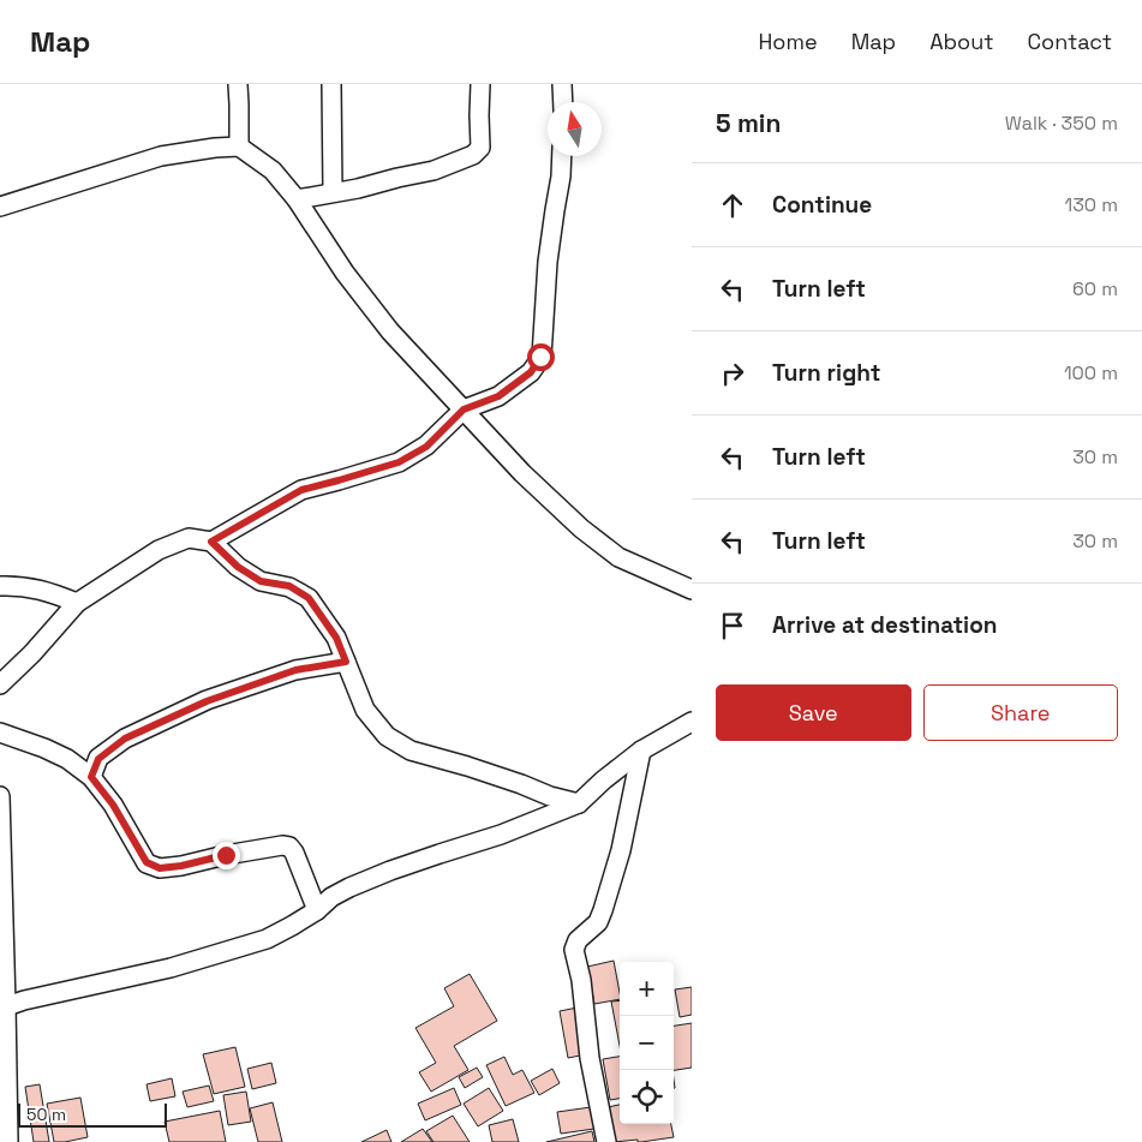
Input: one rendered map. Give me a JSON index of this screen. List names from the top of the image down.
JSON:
{
  "scale_bar": "50 m",
  "north": "top",
  "page": {
    "header": "Map",
    "nav": [
      "Home",
      "Map",
      "About",
      "Contact"
    ],
    "heading": ["5 min", "Walk · 350 m"],
    "list": [
      ["Continue", "130 m"],
      ["Turn left", "60 m"],
      ["Turn right", "100 m"],
      ["Turn left", "30 m"],
      ["Turn left", "30 m"],
      "Arrive at destination"
    ],
    "buttons": ["Save", "Share"],
    "map_buttons": ["+", "−"],
    "scale": "50 m"
  }
}
